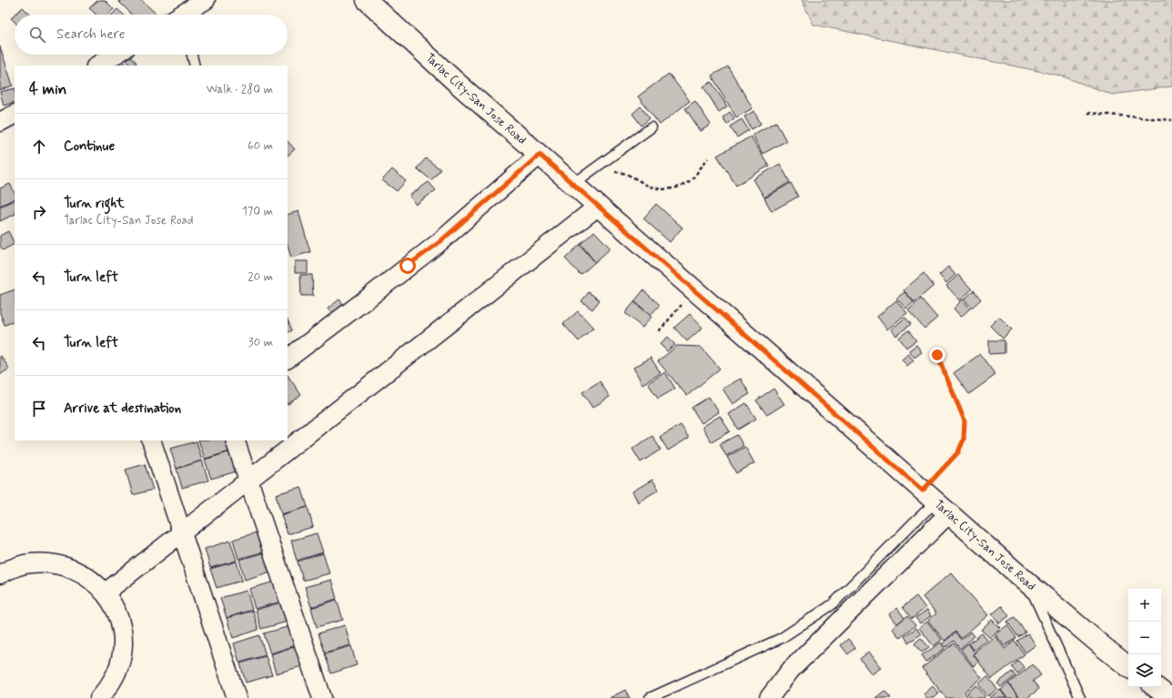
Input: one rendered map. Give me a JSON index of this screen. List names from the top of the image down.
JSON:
{
  "streets": {
    "main road": ["Tarlac City-San Jose Road"]
  },
  "page": {
    "search": "Search here",
    "heading": ["4 min", "Walk · 280 m"],
    "list": [
      ["Continue", "60 m"],
      ["Turn right", "Tarlac City-San Jose Road", "170 m"],
      ["Turn left", "20 m"],
      ["Turn left", "30 m"],
      "Arrive at destination"
    ],
    "map_buttons": ["+", "−"]
  }
}
